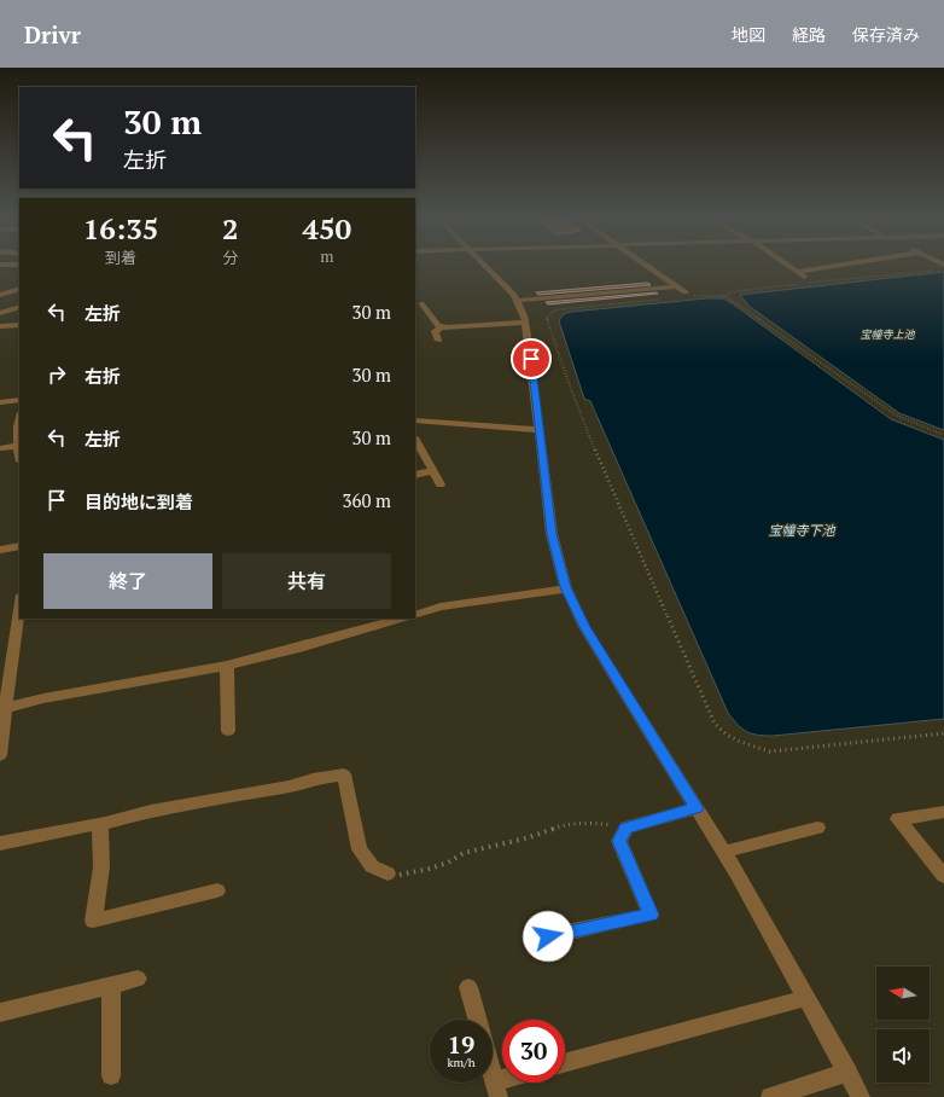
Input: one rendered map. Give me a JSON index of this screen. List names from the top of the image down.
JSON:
{
  "water": ["宝幢寺上池", "宝幢寺下池"],
  "north": "left",
  "page": {
    "header": "Drivr",
    "nav": ["地図", "経路", "保存済み"],
    "turn": ["30 m", "左折"],
    "eta": [
      "16:35",
      "到着",
      "2",
      "分",
      "450",
      "m"
    ],
    "list": [
      {
        "name": "左折",
        "value": "30 m"
      },
      {
        "name": "右折",
        "value": "30 m"
      },
      {
        "name": "左折",
        "value": "30 m"
      },
      {
        "name": "目的地に到着",
        "value": "360 m"
      }
    ],
    "buttons": ["終了", "共有"],
    "speed": "19 km/h",
    "limit": "30"
  }
}
